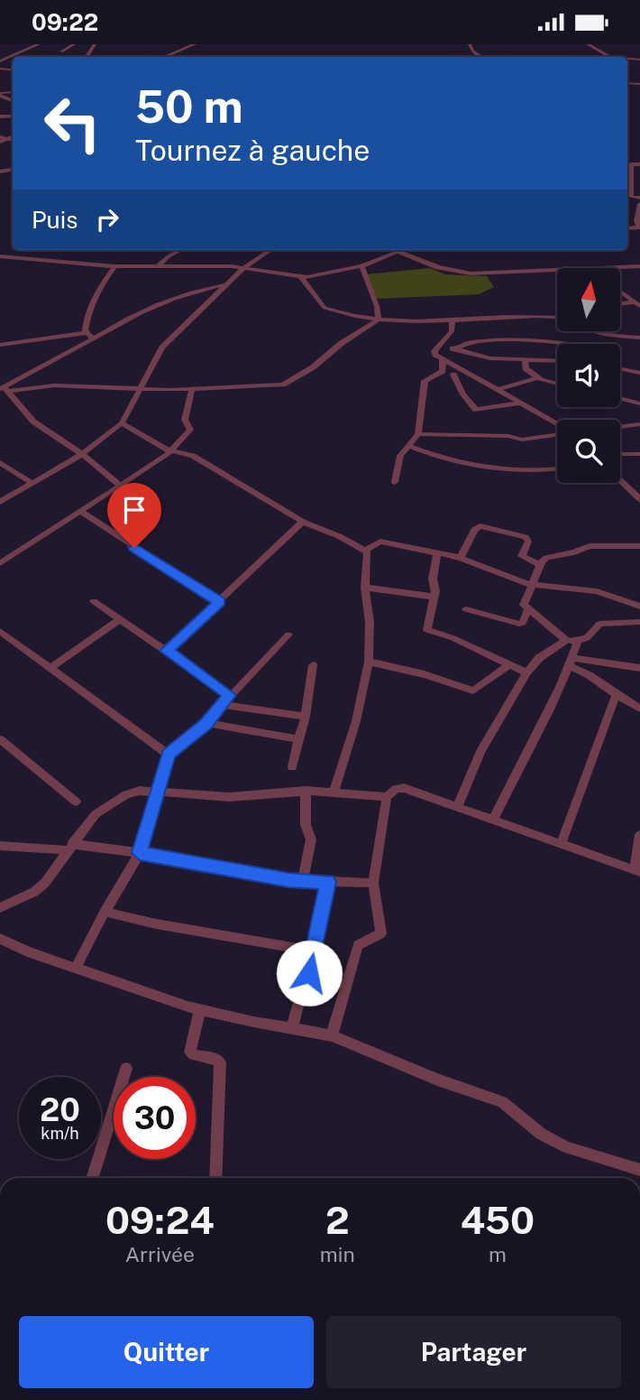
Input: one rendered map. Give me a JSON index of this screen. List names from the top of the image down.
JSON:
{
  "north": "top",
  "page": {
    "status": "09:22",
    "turn": ["50 m", "Tournez à gauche"],
    "then": "Puis",
    "speed": "20 km/h",
    "limit": "30",
    "eta": [
      "09:24",
      "Arrivée",
      "2",
      "min",
      "450",
      "m"
    ],
    "buttons": ["Quitter", "Partager"]
  }
}
